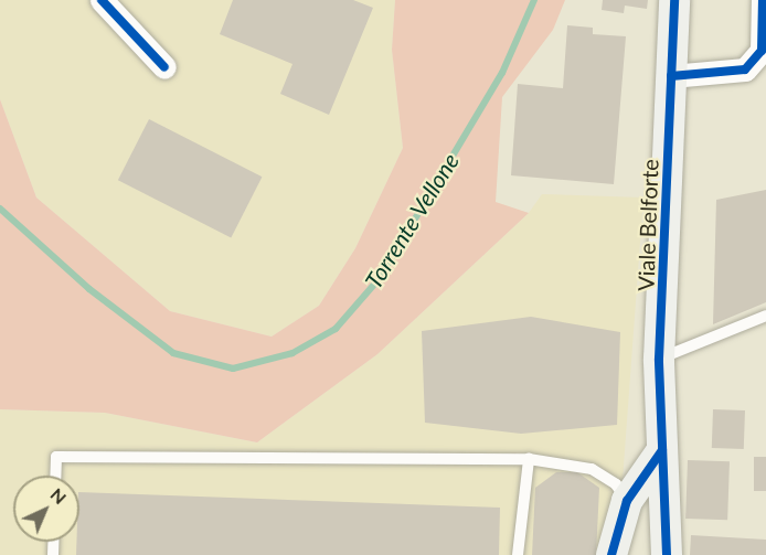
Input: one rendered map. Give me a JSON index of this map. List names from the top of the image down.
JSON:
{
  "streets": {
    "main road": ["Viale Belforte"]
  },
  "water": ["Torrente Vellone"],
  "north": "top right"
}
